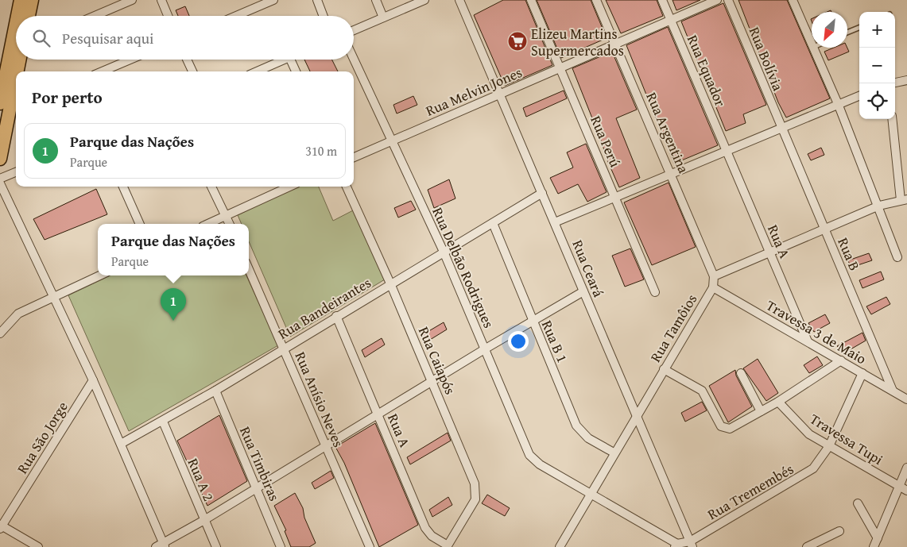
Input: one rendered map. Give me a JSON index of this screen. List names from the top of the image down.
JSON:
{
  "streets": {
    "street": [
      "Rua Bolívia",
      "Rua Equador",
      "Rua Melvin Jones",
      "Rua Argentina",
      "Rua Perú",
      "Rua A",
      "Rua B",
      "Rua Delbão Rodrigues",
      "Rua Ceará",
      "Rua Bandeirantes",
      "Rua Tamôios",
      "Travessa 3 de Maio",
      "Rua B 1",
      "Rua Caiapós",
      "Rua Anísio Neves",
      "Rua São Jorge",
      "Travessa Tupi",
      "Rua Timbiras",
      "Rua A 2",
      "Rua Tremembés"
    ]
  },
  "crossings": [
    ["Rua Bolívia", "Rua B"],
    ["Rua Equador", "Rua Melvin Jones"],
    ["Rua Equador", "Rua A"],
    ["Rua Melvin Jones", "Rua Argentina"],
    ["Rua Melvin Jones", "Rua Perú"],
    ["Rua Melvin Jones", "Rua Delbão Rodrigues"],
    ["Rua Melvin Jones", "Rua Ceará"],
    ["Rua Argentina", "Rua Tamôios"],
    ["Rua A", "Rua Bandeirantes"],
    ["Rua A", "Travessa 3 de Maio"],
    ["Rua A", "Rua Caiapós"],
    ["Rua B", "Travessa 3 de Maio"],
    ["Rua Delbão Rodrigues", "Rua Bandeirantes"],
    ["Rua Delbão Rodrigues", "Rua Tamôios"],
    ["Rua Delbão Rodrigues", "Rua Tremembés"],
    ["Rua Ceará", "Rua Bandeirantes"],
    ["Rua Ceará", "Rua Tamôios"],
    ["Rua Ceará", "Rua Tremembés"],
    ["Rua Bandeirantes", "Rua B 1"],
    ["Rua Bandeirantes", "Rua Caiapós"],
    ["Rua Bandeirantes", "Rua Anísio Neves"],
    ["Rua Bandeirantes", "Rua Timbiras"],
    ["Rua Bandeirantes", "Rua A 2"],
    ["Rua Tamôios", "Travessa 3 de Maio"],
    ["Rua Tamôios", "Rua B 1"],
    ["Travessa 3 de Maio", "Rua Tremembés"],
    ["Travessa Tupi", "Rua Tremembés"]
  ],
  "places": {
    "supermarket": ["Elizeu Martins Supermercados"]
  },
  "north": "bottom left",
  "page": {
    "map_buttons": ["+", "−"],
    "search": "Pesquisar aqui",
    "heading": "Por perto",
    "list": [
      {
        "mark": "1",
        "name": "Parque das Nações",
        "note": "Parque",
        "value": "310 m"
      }
    ],
    "popup": ["Parque das Nações", "Parque"],
    "pins": "1"
  }
}
